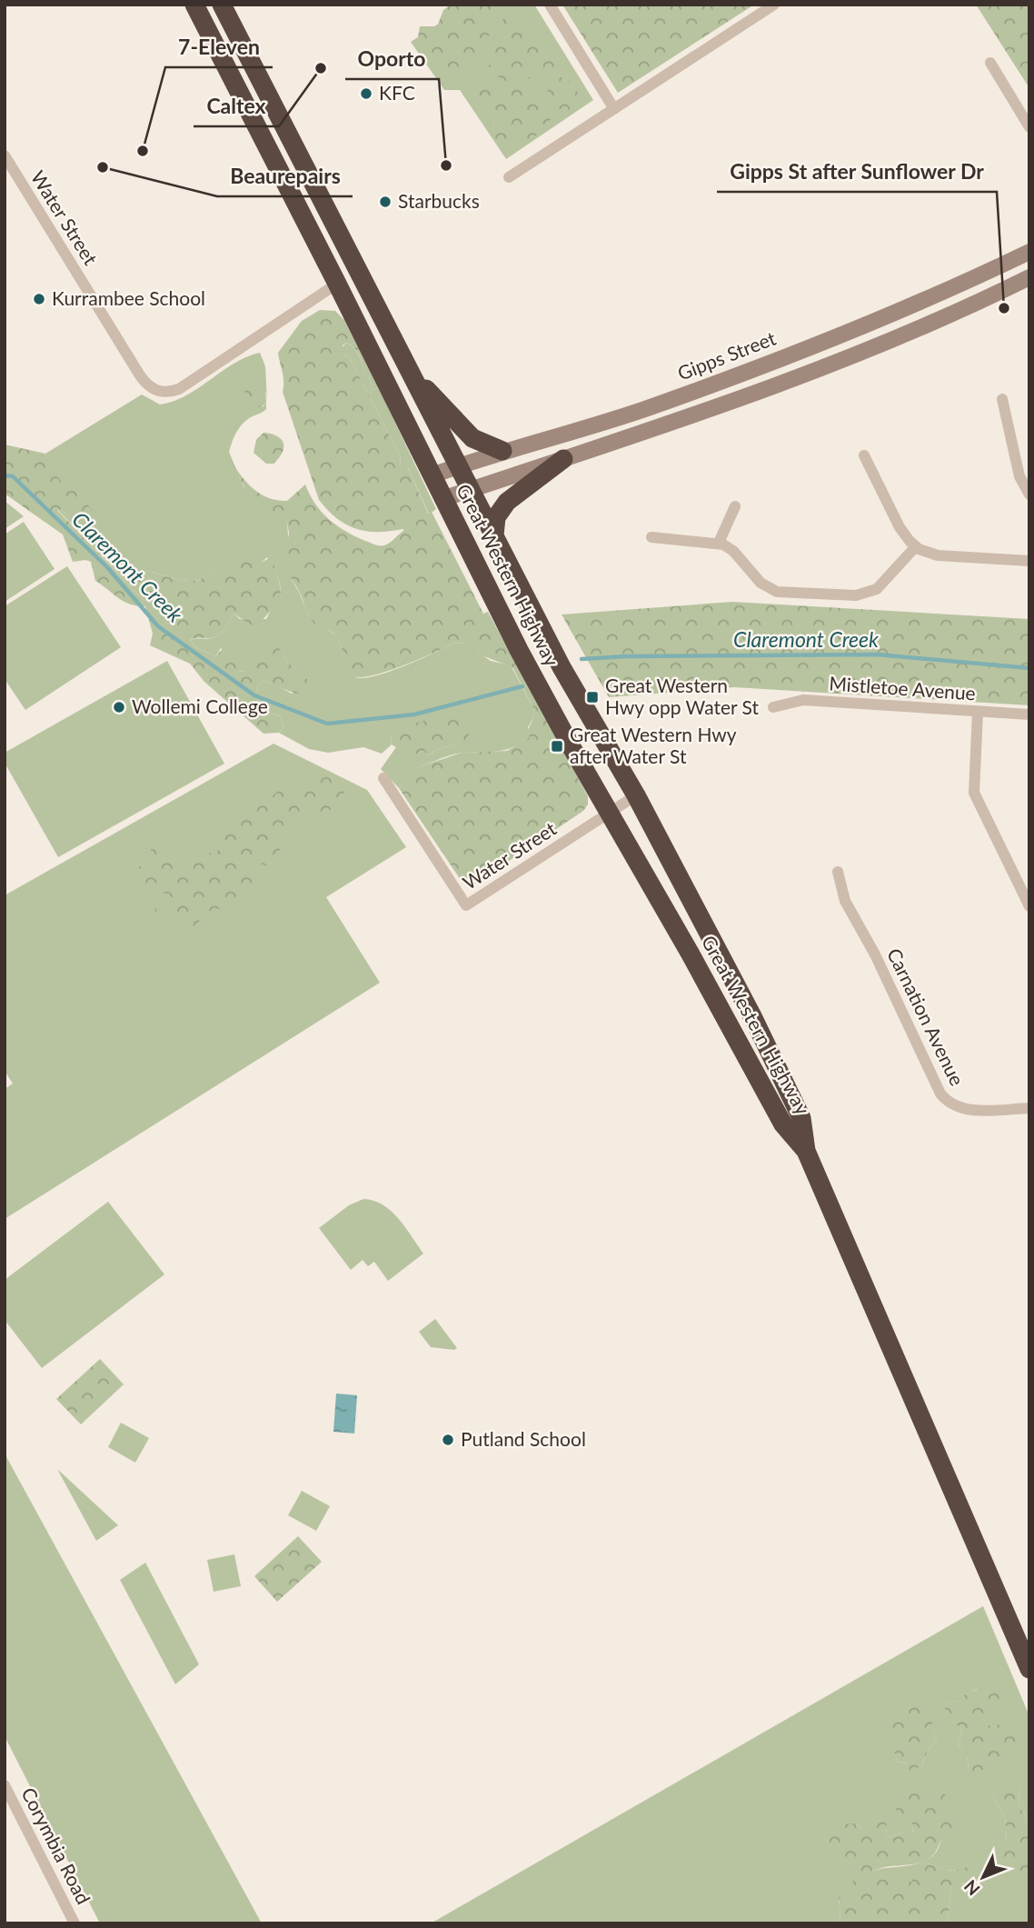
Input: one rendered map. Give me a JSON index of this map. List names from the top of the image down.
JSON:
{
  "streets": {
    "highway": ["Great Western Highway"],
    "main road": ["Gipps Street"],
    "street": [
      "Water Street",
      "Mistletoe Avenue",
      "Carnation Avenue",
      "Corymbia Road"
    ]
  },
  "crossings": [
    ["Water Street", "Great Western Highway"],
    ["Gipps Street", "Great Western Highway"]
  ],
  "water": ["Claremont Creek"],
  "places": {
    "other": [
      "Caltex",
      "KFC",
      "7-Eleven",
      "Oporto",
      "Beaurepairs",
      "Starbucks",
      "Kurrambee School",
      "Gipps St after Sunflower Dr",
      "Wollemi College",
      "Putland School"
    ],
    "transit": ["Great Western Hwy opp Water St", "Great Western Hwy after Water St"]
  },
  "north": "bottom left"
}
